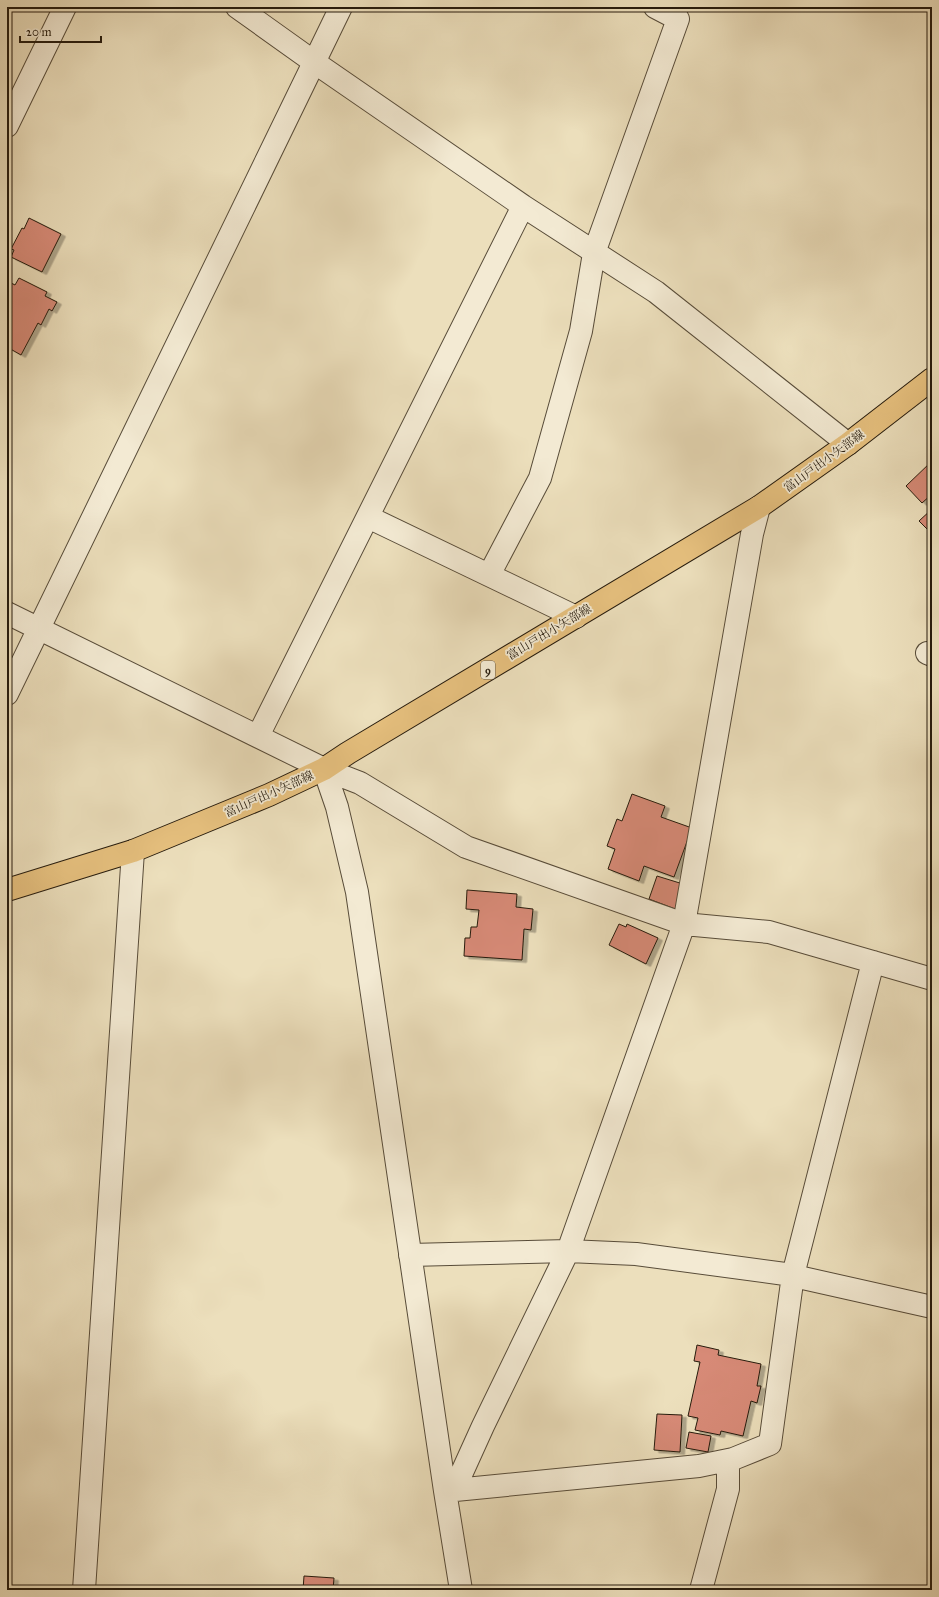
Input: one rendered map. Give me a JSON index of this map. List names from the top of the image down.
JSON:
{
  "streets": {
    "main road": ["富山戸出小矢部線", "9"]
  },
  "scale_bar": "20 m"
}
